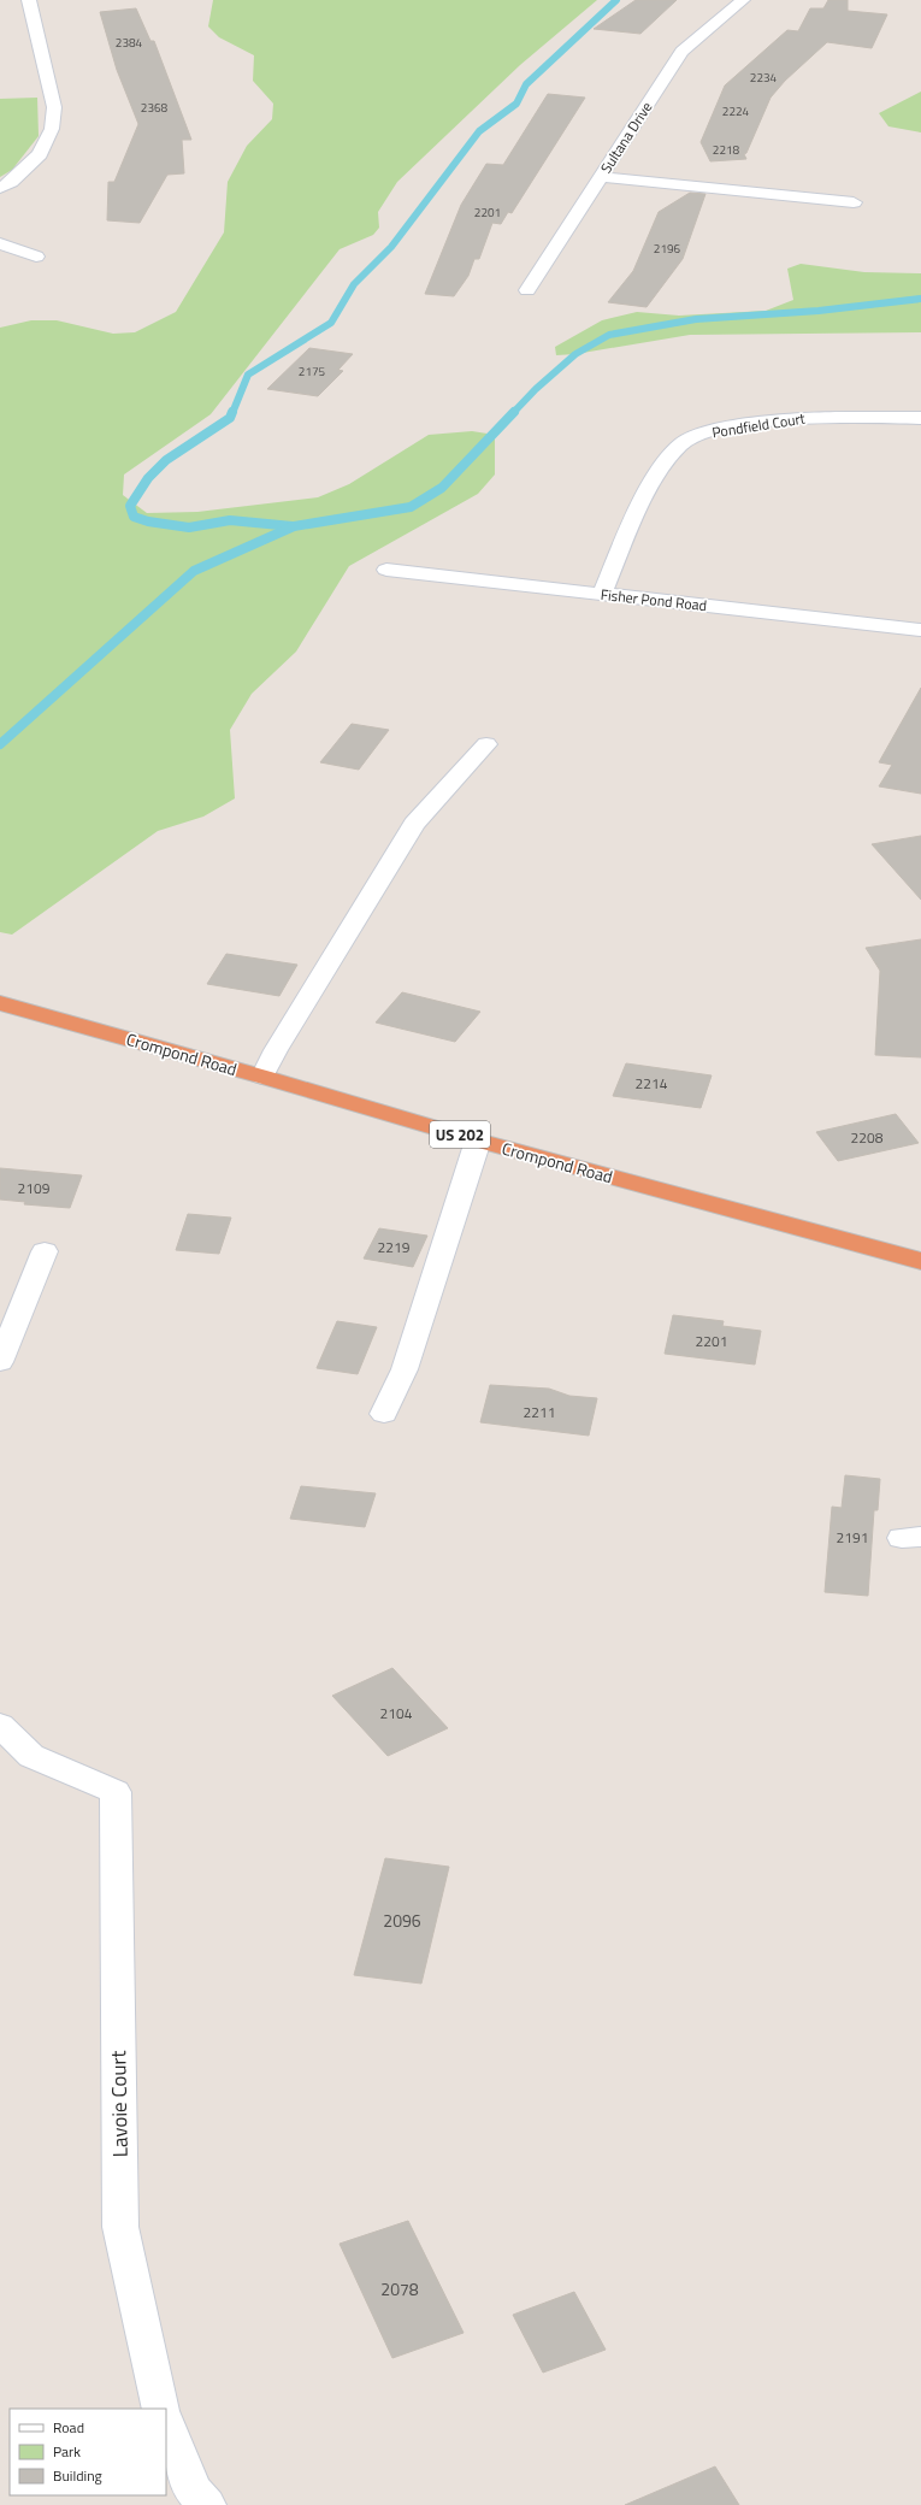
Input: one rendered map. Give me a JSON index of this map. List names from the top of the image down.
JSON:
{
  "streets": {
    "highway": ["Crompond Road", "US 202"],
    "street": [
      "Sultana Drive",
      "Pondfield Court",
      "Fisher Pond Road",
      "Lavoie Court"
    ]
  },
  "crossings": [
    ["Pondfield Court", "Fisher Pond Road"]
  ],
  "house_numbers": [
    "2384",
    "2234",
    "2368",
    "2224",
    "2218",
    "2201",
    "2196",
    "2175",
    "2214",
    "2208",
    "2109",
    "2219",
    "2201",
    "2211",
    "2191",
    "2104",
    "2096",
    "2078"
  ],
  "legend": ["Road", "Park", "Building"]
}
